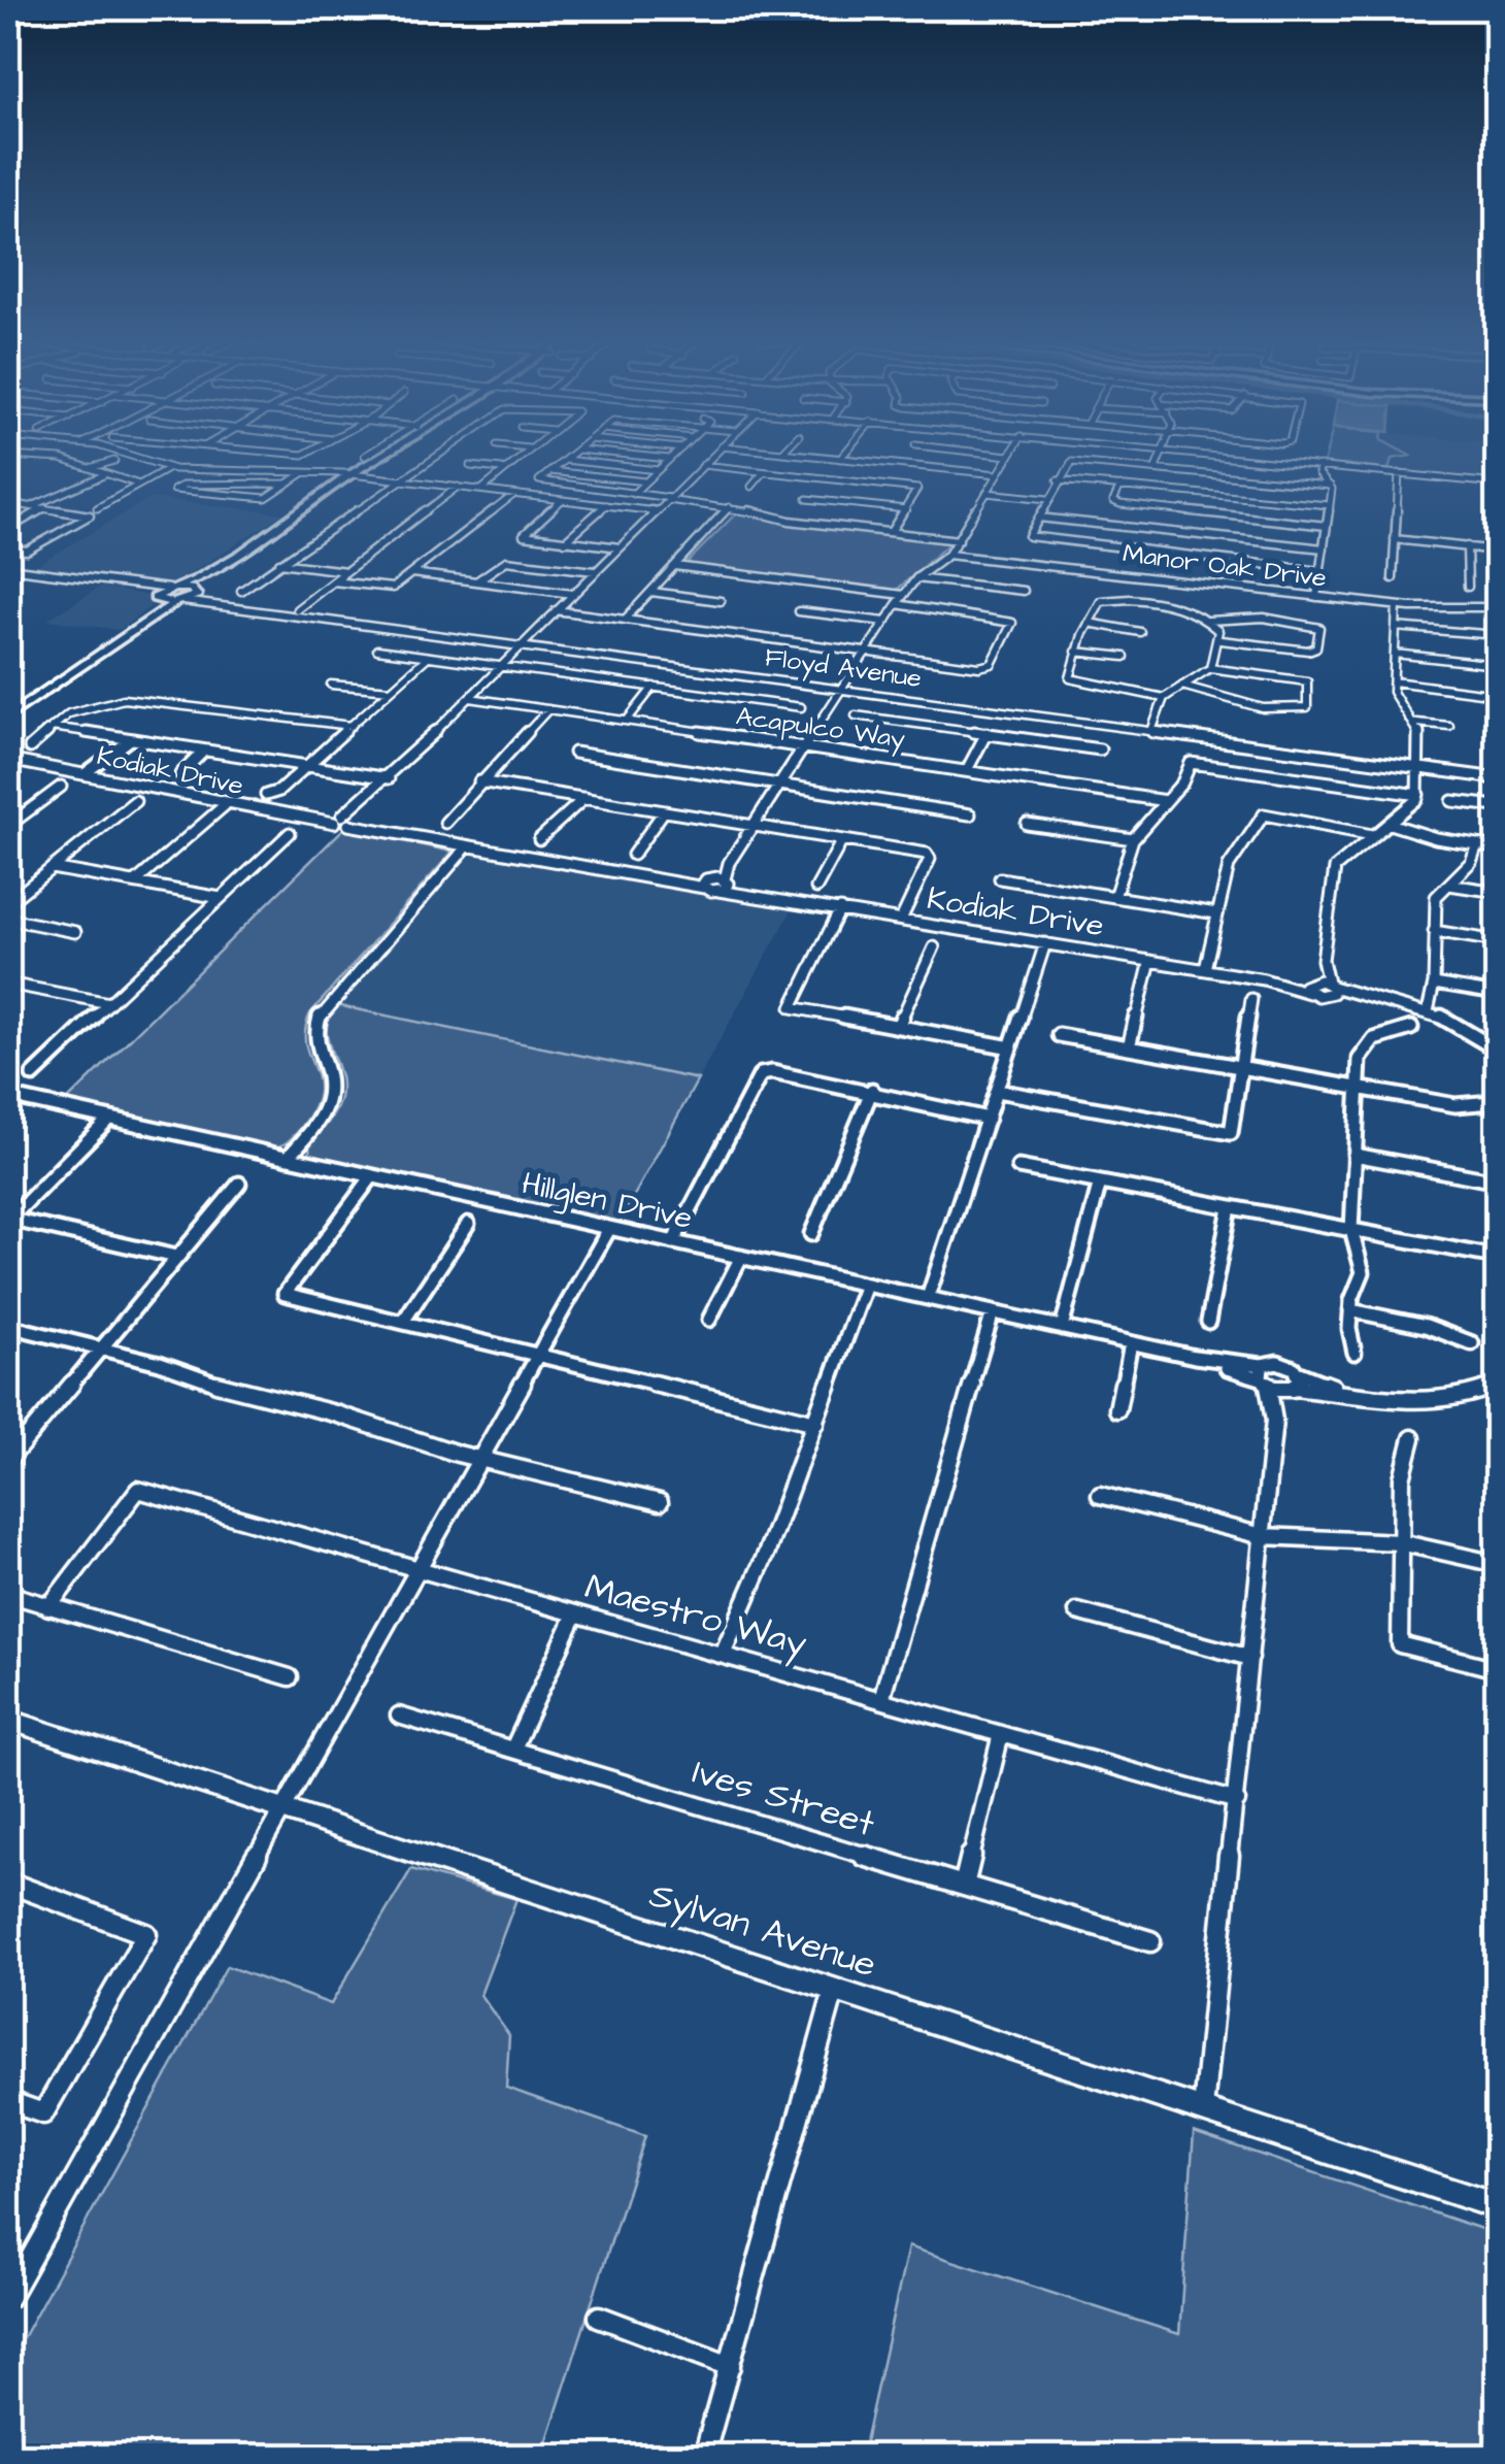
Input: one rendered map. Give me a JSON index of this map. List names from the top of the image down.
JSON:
{
  "streets": {
    "main road": ["Sylvan Avenue"],
    "street": [
      "Manor Oak Drive",
      "Floyd Avenue",
      "Acapulco Way",
      "Kodiak Drive",
      "Hillglen Drive",
      "Maestro Way",
      "Ives Street"
    ]
  }
}
